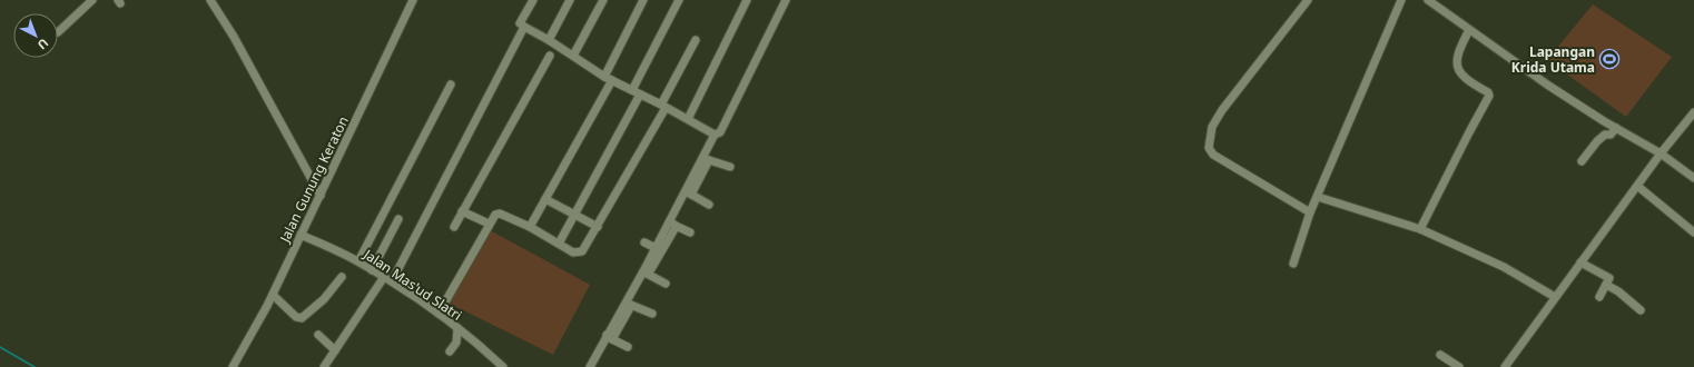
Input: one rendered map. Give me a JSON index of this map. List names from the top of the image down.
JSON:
{
  "streets": {
    "street": ["Jalan Gunung Keraton", "Jalan Mas'ud Slatri"]
  },
  "crossings": [
    ["Jalan Gunung Keraton", "Jalan Mas'ud Slatri"]
  ],
  "places": {
    "sports": ["Lapangan Krida Utama"]
  },
  "north": "bottom right"
}
